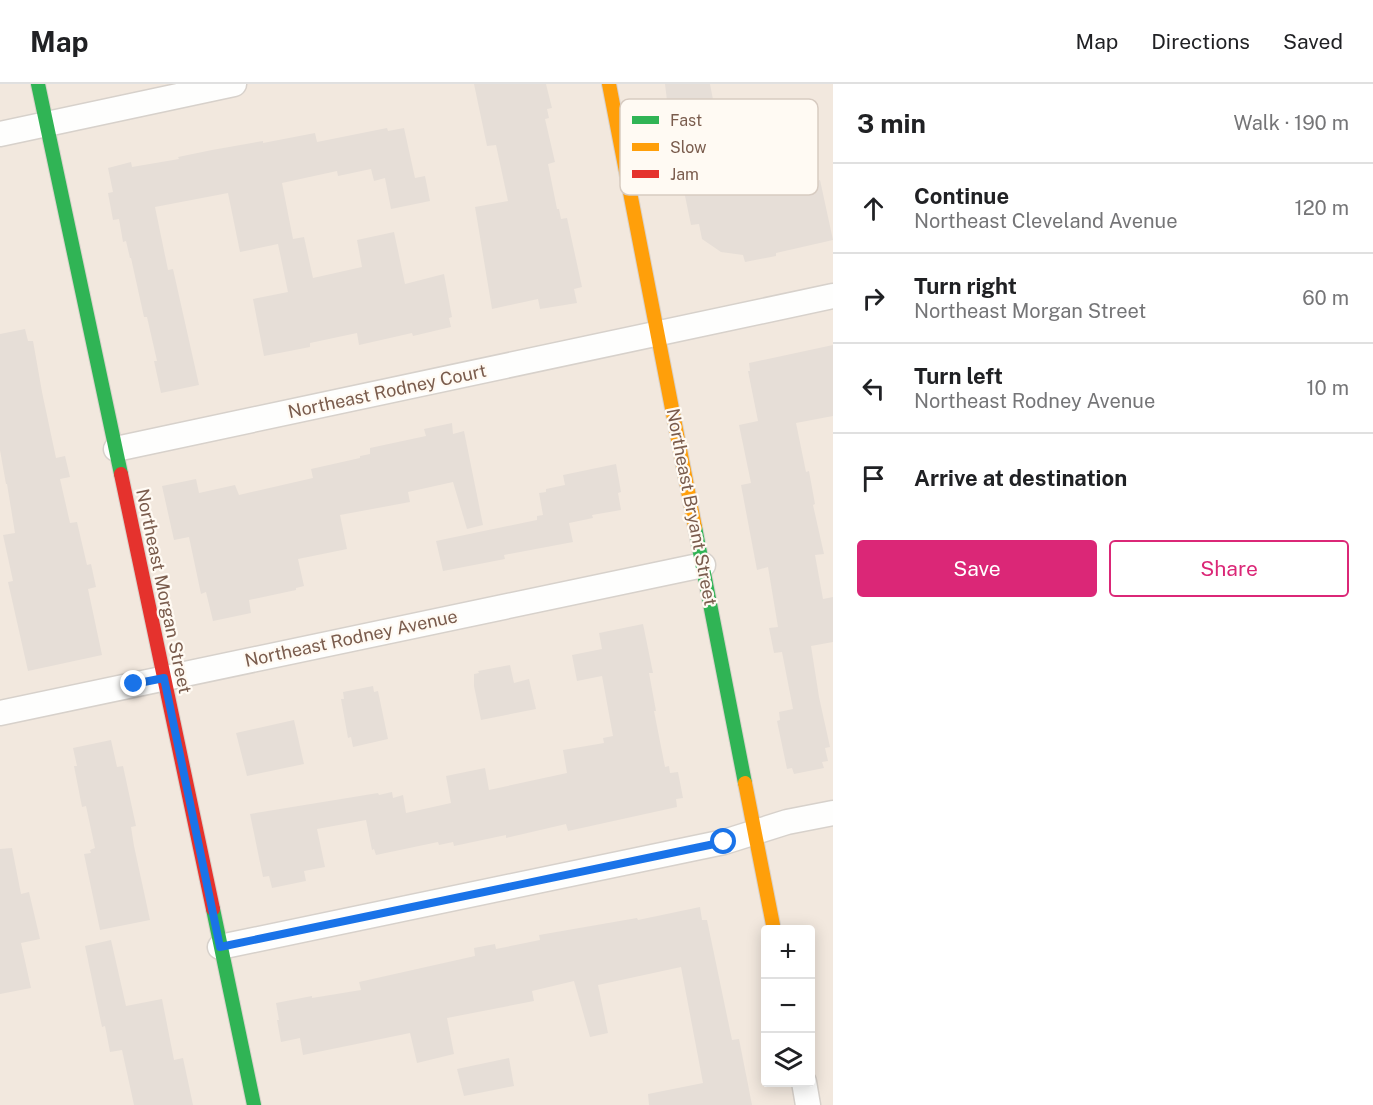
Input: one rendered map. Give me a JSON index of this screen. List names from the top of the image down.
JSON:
{
  "streets": {
    "street": [
      "Northeast Rodney Court",
      "Northeast Bryant Street",
      "Northeast Morgan Street",
      "Northeast Rodney Avenue"
    ]
  },
  "crossings": [
    ["Northeast Rodney Court", "Northeast Bryant Street"],
    ["Northeast Rodney Court", "Northeast Morgan Street"],
    ["Northeast Bryant Street", "Northeast Rodney Avenue"],
    ["Northeast Morgan Street", "Northeast Rodney Avenue"]
  ],
  "legend": ["Fast", "Slow", "Jam"],
  "page": {
    "header": "Map",
    "nav": ["Map", "Directions", "Saved"],
    "heading": ["3 min", "Walk · 190 m"],
    "list": [
      ["Continue", "Northeast Cleveland Avenue", "120 m"],
      ["Turn right", "Northeast Morgan Street", "60 m"],
      ["Turn left", "Northeast Rodney Avenue", "10 m"],
      "Arrive at destination"
    ],
    "buttons": ["Save", "Share"],
    "map_buttons": ["+", "−"]
  }
}
